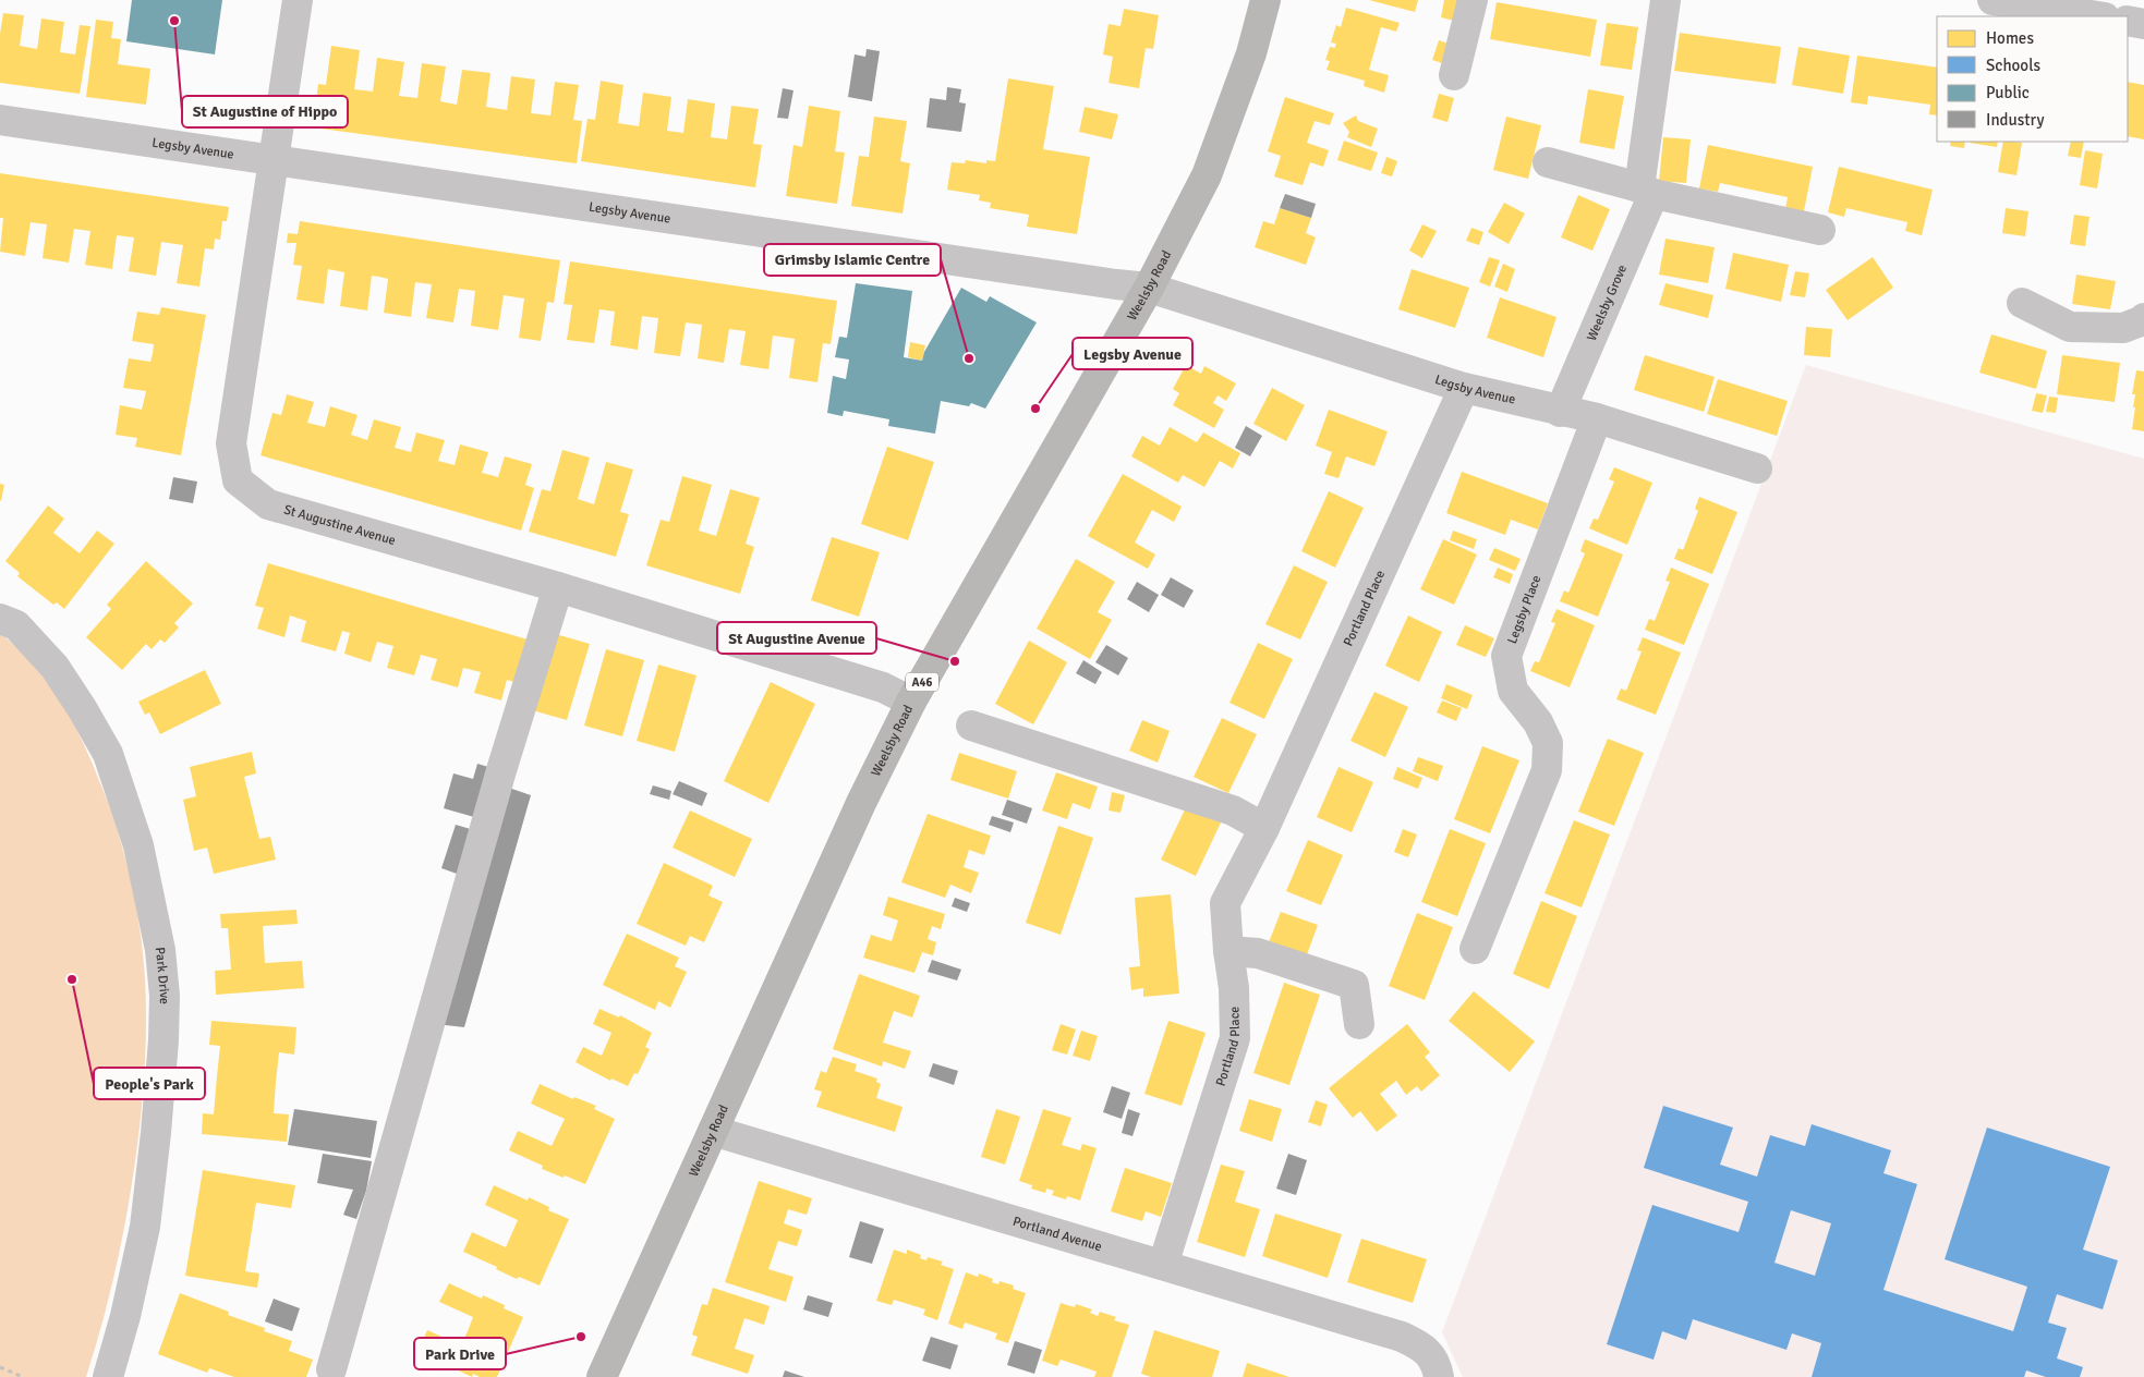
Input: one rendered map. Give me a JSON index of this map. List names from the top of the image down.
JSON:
{
  "streets": {
    "highway": ["Weelsby Road", "A46"],
    "street": [
      "Legsby Avenue",
      "Weelsby Grove",
      "St Augustine Avenue",
      "Portland Place",
      "Legsby Place",
      "Park Drive",
      "Portland Avenue"
    ]
  },
  "crossings": [
    ["Legsby Avenue", "Weelsby Road"],
    ["Legsby Avenue", "Weelsby Grove"],
    ["Legsby Avenue", "St Augustine Avenue"],
    ["Legsby Avenue", "Portland Place"],
    ["Legsby Avenue", "Legsby Place"],
    ["Weelsby Road", "St Augustine Avenue"],
    ["Weelsby Road", "Portland Avenue"],
    ["Portland Place", "Portland Avenue"]
  ],
  "places": [
    "St Augustine of Hippo",
    "Grimsby Islamic Centre",
    "Legsby Avenue",
    "St Augustine Avenue",
    "People's Park",
    "Park Drive"
  ],
  "legend": [
    "Homes",
    "Schools",
    "Public",
    "Industry"
  ]
}
